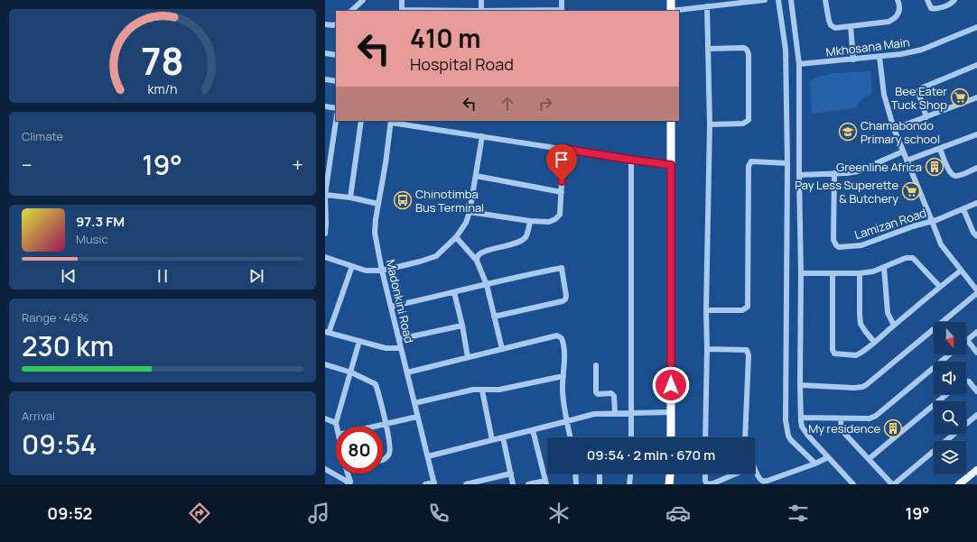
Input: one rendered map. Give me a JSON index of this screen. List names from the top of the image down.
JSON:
{
  "streets": {
    "street": ["Mkhosana Main", "Lamizan Road", "Madonkini Road"]
  },
  "places": {
    "supermarket": ["Bee Eater Tuck Shop", "Pay Less Superette & Butchery"],
    "school or university": ["Chamabondo Primary school"],
    "building": ["Greenline Africa", "My residence"],
    "bus stop": ["Chinotimba Bus Terminal"]
  },
  "north": "bottom",
  "page": {
    "turn": ["410 m", "Hospital Road"],
    "tile": [
      "Climate",
      ["Range · 46%", "230 km"],
      ["Arrival", "09:54"]
    ],
    "heat": ["−", "19°", "+"],
    "song": ["97.3 FM", "Music"],
    "limit": "80",
    "trip": "09:54 · 2 min · 670 m",
    "tabs": ["09:52", "19°"],
    "gauge": ["78", "km/h"]
  }
}
